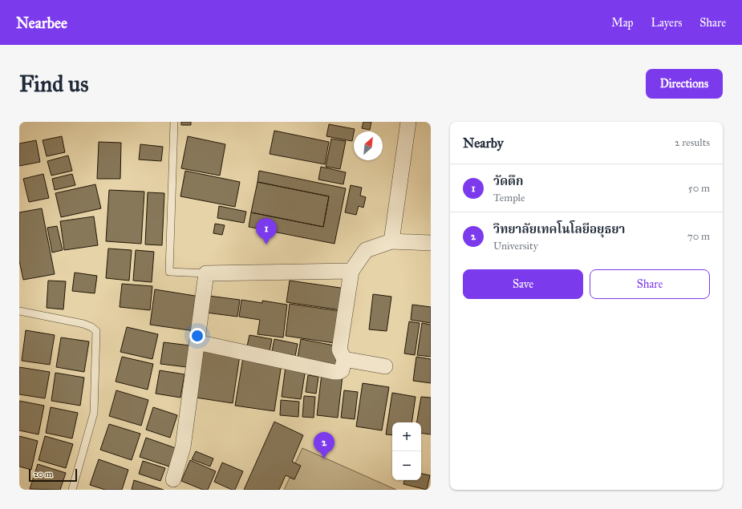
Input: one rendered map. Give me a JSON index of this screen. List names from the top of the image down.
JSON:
{
  "scale_bar": "20 m",
  "north": "top right",
  "page": {
    "header": "Nearbee",
    "nav": ["Map", "Layers", "Share"],
    "buttons": [
      "Directions",
      ["Save", "Share"]
    ],
    "title": "Find us",
    "heading": ["Nearby", "2 results"],
    "list": [
      {
        "mark": "1",
        "name": "วัดตึก",
        "note": "Temple",
        "value": "50 m"
      },
      {
        "mark": "2",
        "name": "วิทยาลัยเทคโนโลยีอยุธยา",
        "note": "University",
        "value": "70 m"
      }
    ],
    "pins": ["1", "2"],
    "map_buttons": ["+", "−"],
    "scale": "20 m"
  }
}
